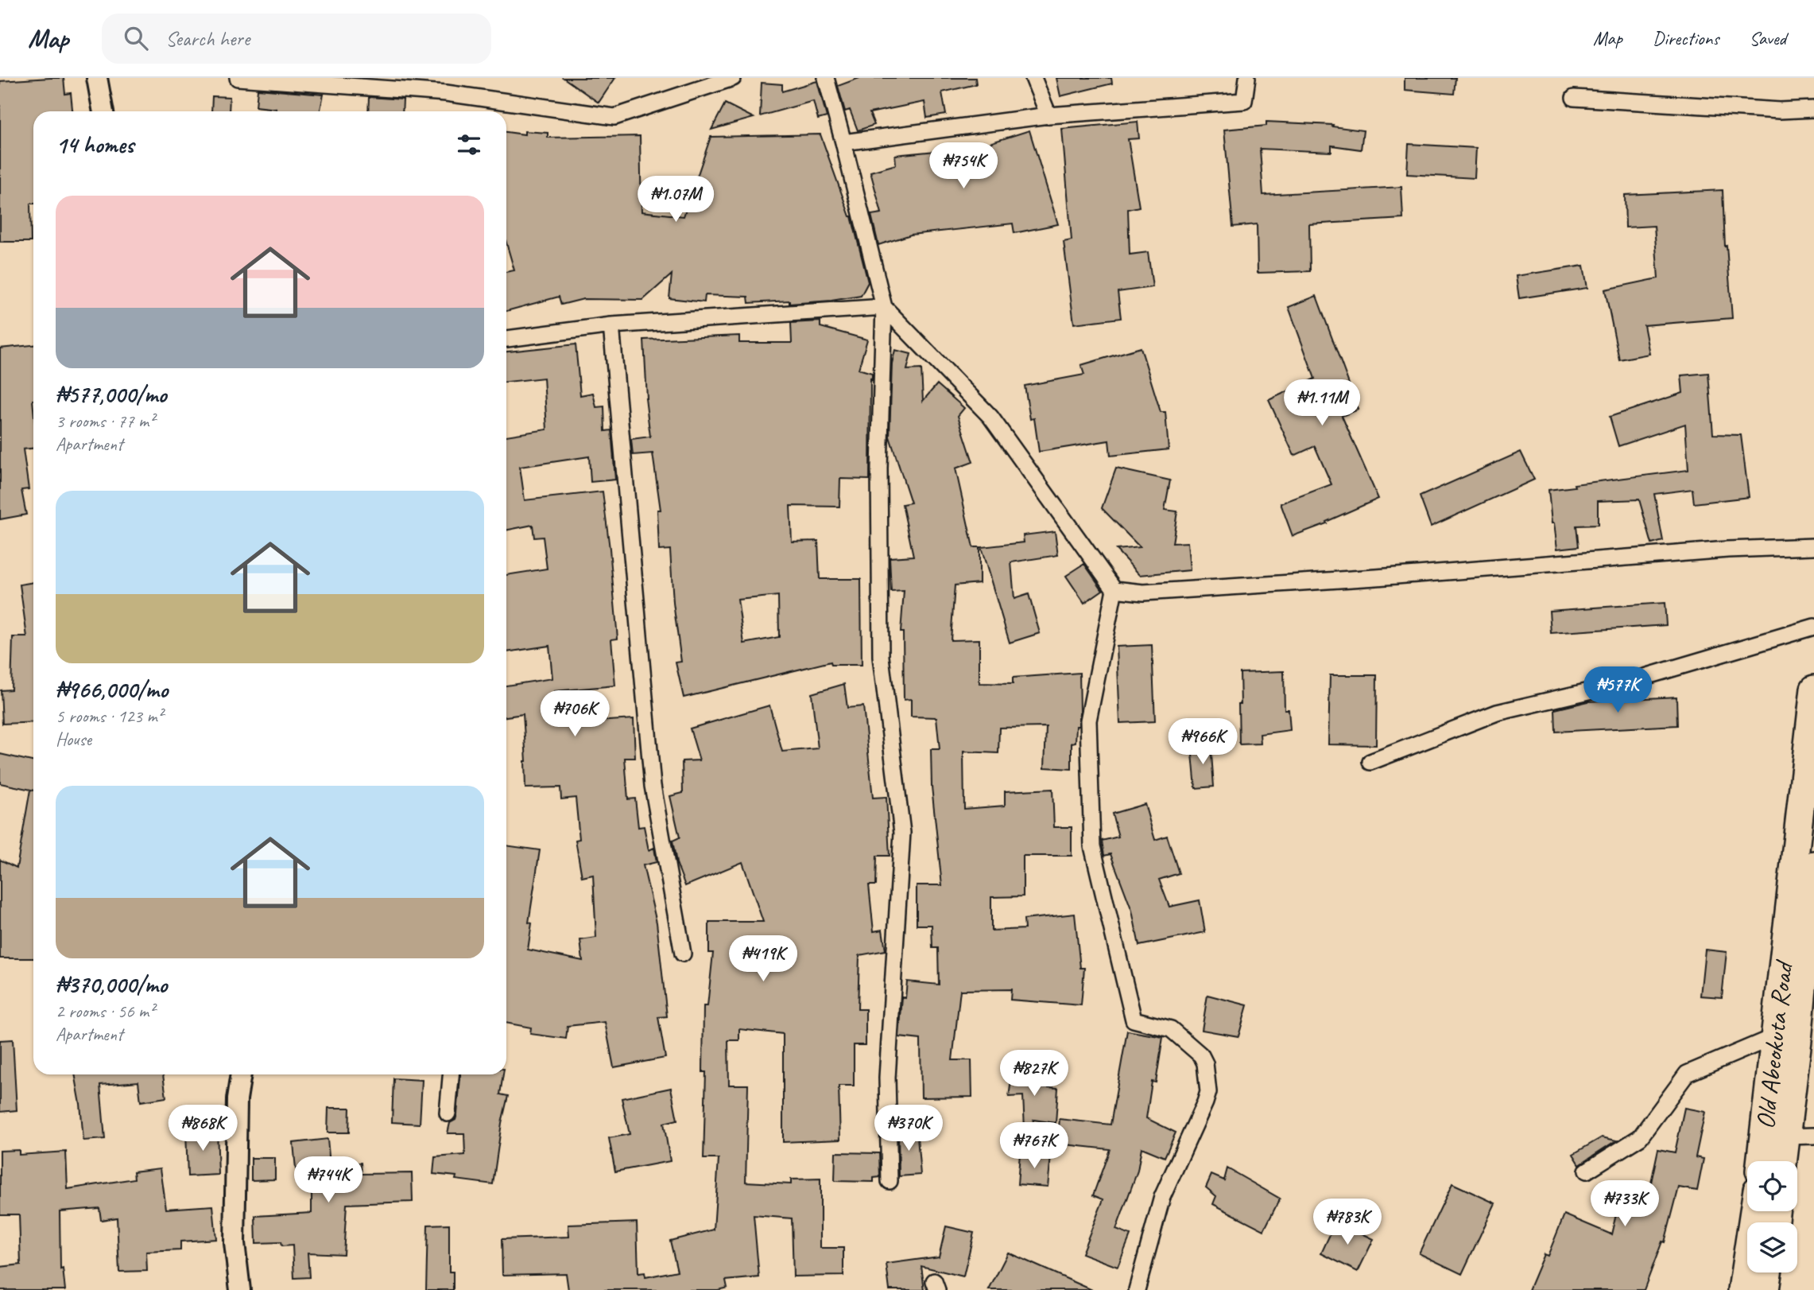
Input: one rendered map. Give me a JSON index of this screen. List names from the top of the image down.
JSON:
{
  "streets": {
    "highway": ["Old Abeokuta Road"]
  },
  "page": {
    "header": "Map",
    "search": "Search here",
    "nav": ["Map", "Directions", "Saved"],
    "heading": "14 homes",
    "price": [
      "₦754K",
      "₦1.07M",
      "₦1.11M",
      "₦577K",
      "₦706K",
      "₦966K",
      "₦419K",
      "₦827K",
      "₦868K",
      "₦370K",
      "₦767K",
      "₦744K",
      "₦733K",
      "₦783K"
    ],
    "list": [
      {
        "name": "₦577,000/mo",
        "note": "3 rooms · 77 m² · Apartment"
      },
      {
        "name": "₦966,000/mo",
        "note": "5 rooms · 123 m² · House"
      },
      {
        "name": "₦370,000/mo",
        "note": "2 rooms · 56 m² · Apartment"
      }
    ]
  }
}
